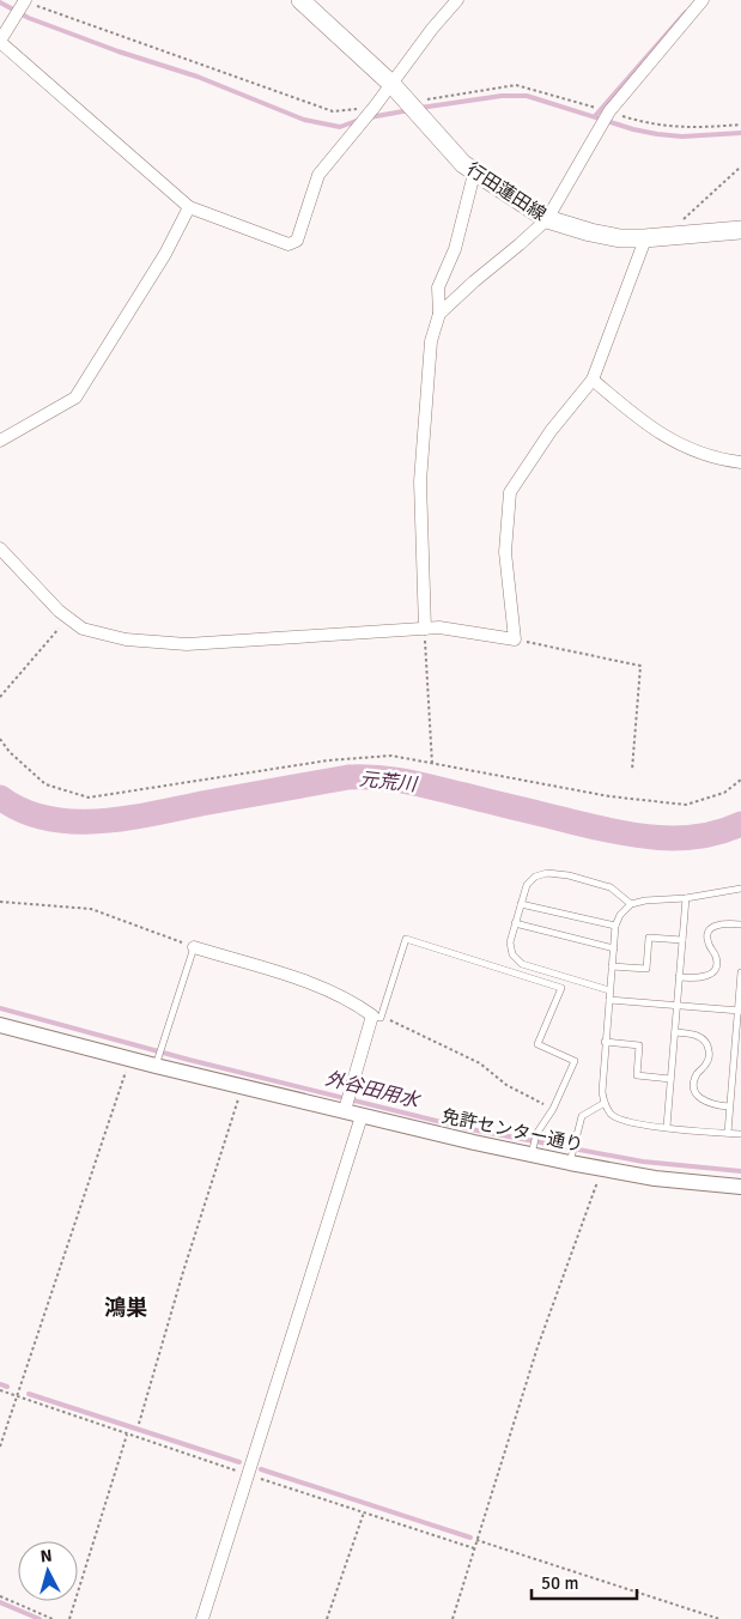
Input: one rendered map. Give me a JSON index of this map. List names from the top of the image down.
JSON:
{
  "streets": {
    "main road": ["行田蓮田線"],
    "street": ["免許センター通り"]
  },
  "districts": ["鴻巣"],
  "water": ["元荒川", "外谷田用水"],
  "scale_bar": "50 m",
  "north": "top"
}
